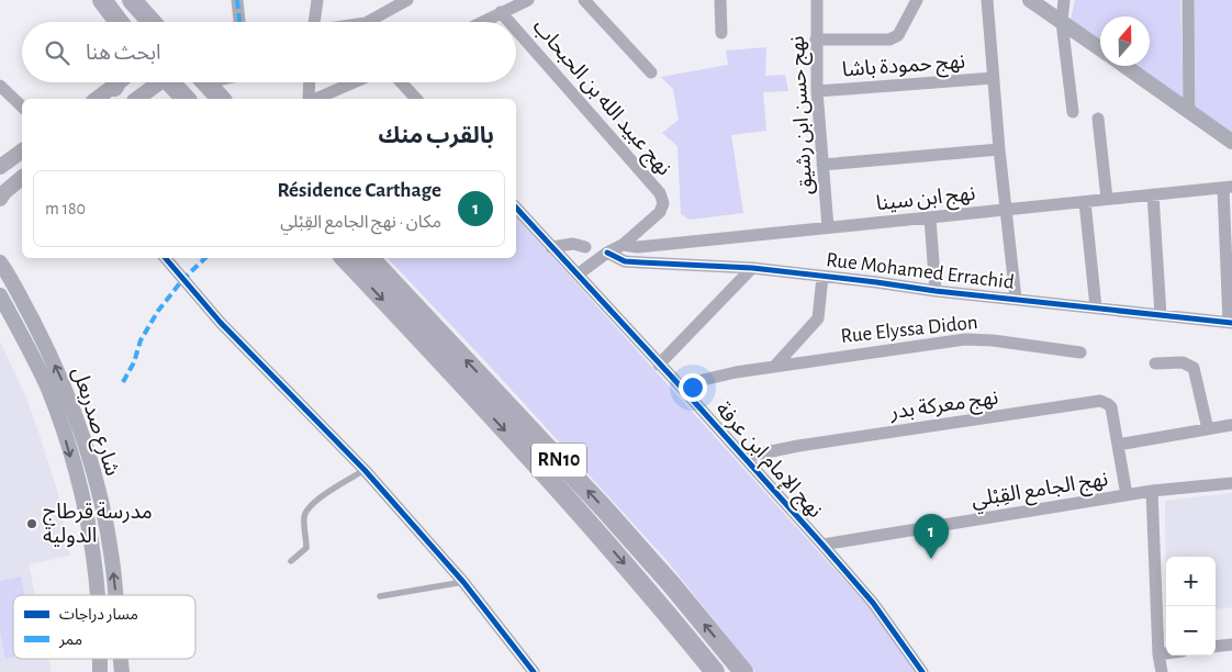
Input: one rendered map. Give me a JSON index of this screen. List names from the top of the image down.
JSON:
{
  "streets": {
    "highway": ["RN10"],
    "street": [
      "نهج حمودة باشا",
      "نهج عبيد الله بن الحبحاب",
      "نهج حسن ابن رشيق",
      "نهج ابن سينا",
      "Rue Mohamed Errachid",
      "Rue Elyssa Didon",
      "نهج معركة بدر",
      "شارع صدربعل",
      "نهج الإمام ابن عرفة",
      "نهج الجامع القِبْلي"
    ]
  },
  "crossings": [
    ["نهج حمودة باشا", "نهج حسن ابن رشيق"],
    ["نهج عبيد الله بن الحبحاب", "نهج ابن سينا"],
    ["نهج عبيد الله بن الحبحاب", "Rue Mohamed Errachid"],
    ["نهج عبيد الله بن الحبحاب", "نهج الإمام ابن عرفة"],
    ["نهج حسن ابن رشيق", "نهج ابن سينا"],
    ["Rue Mohamed Errachid", "Rue Elyssa Didon"],
    ["Rue Elyssa Didon", "نهج الإمام ابن عرفة"],
    ["نهج معركة بدر", "نهج الإمام ابن عرفة"],
    ["نهج معركة بدر", "نهج الجامع القِبْلي"],
    ["نهج الإمام ابن عرفة", "نهج الجامع القِبْلي"]
  ],
  "places": ["مدرسة قرطاج الدولية"],
  "legend": ["مسار دراجات", "ممر"],
  "north": "top",
  "page": {
    "search": "ابحث هنا",
    "heading": "بالقرب منك",
    "list": [
      {
        "mark": "1",
        "name": "Résidence Carthage",
        "note": "مكان · نهج الجامع القِبْلي",
        "value": "180 m"
      }
    ],
    "pins": "1",
    "map_buttons": ["+", "−"]
  }
}
